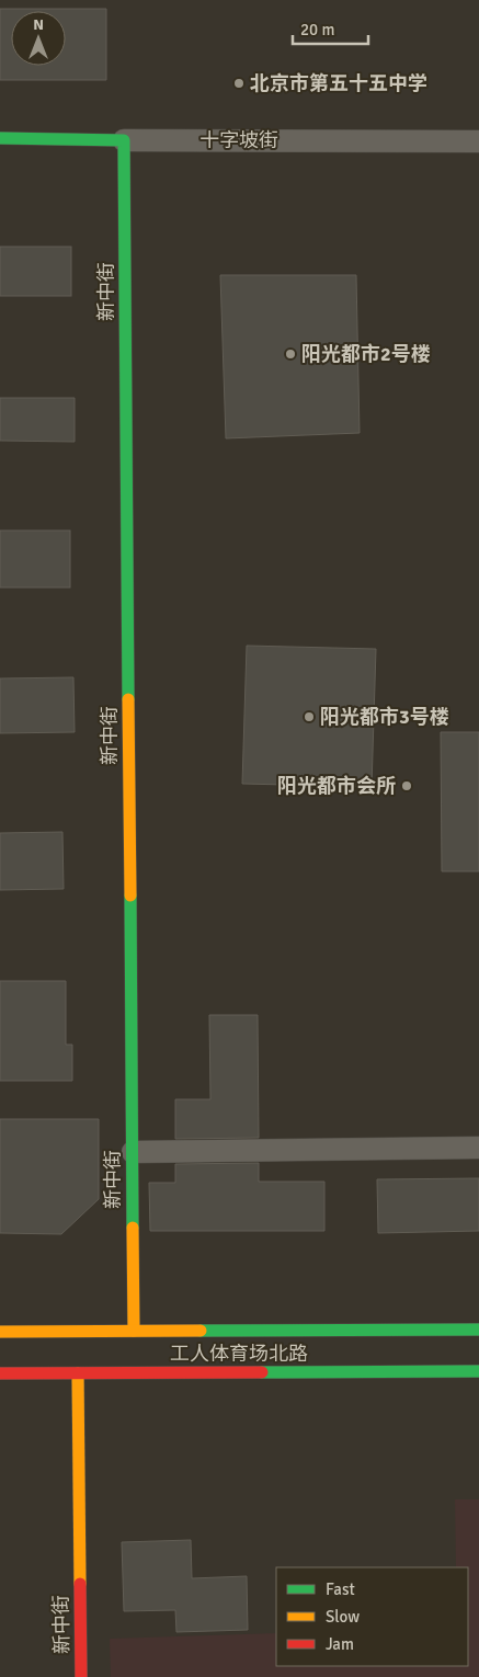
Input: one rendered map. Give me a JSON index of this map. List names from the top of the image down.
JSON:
{
  "streets": {
    "street": ["十字坡街", "新中街", "工人体育场北路"]
  },
  "crossings": [
    ["十字坡街", "新中街"],
    ["新中街", "工人体育场北路"]
  ],
  "places": [
    "北京市第五十五中学",
    "阳光都市2号楼",
    "阳光都市3号楼",
    "阳光都市会所"
  ],
  "legend": ["Fast", "Slow", "Jam"],
  "scale_bar": "20 m",
  "north": "top"
}
